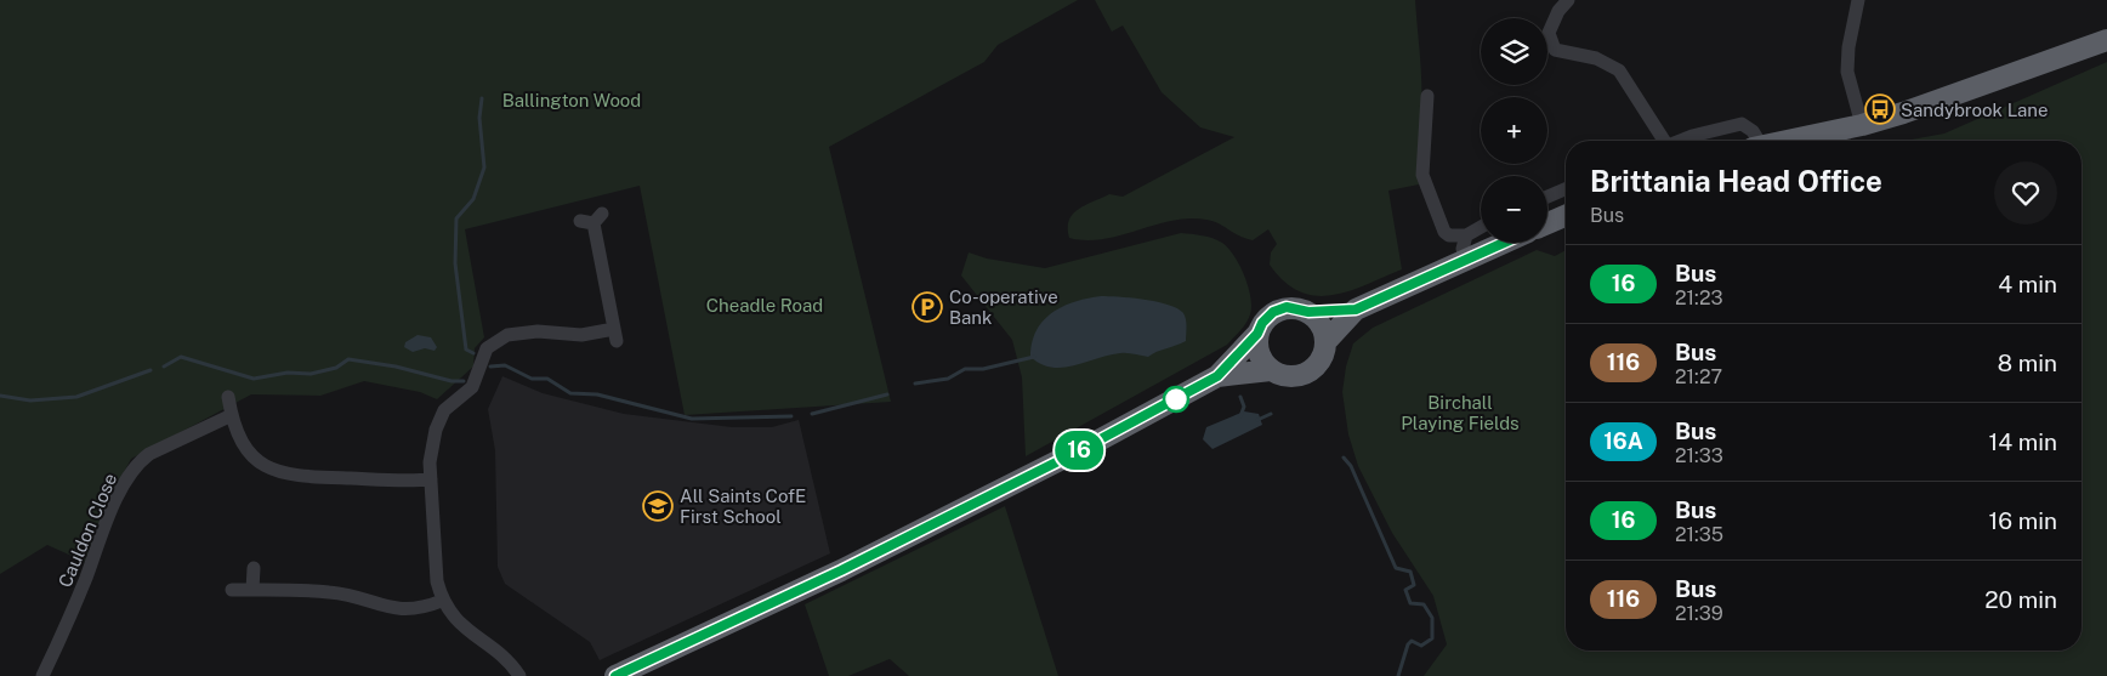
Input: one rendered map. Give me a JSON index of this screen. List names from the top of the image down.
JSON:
{
  "streets": {
    "street": ["Cauldon Close"]
  },
  "parks": ["Ballington Wood", "Cheadle Road", "Birchall Playing Fields"],
  "places": {
    "bus stop": ["Sandybrook Lane"],
    "parking": ["Co-operative Bank"],
    "school or university": ["All Saints CofE First School"]
  },
  "lines": ["bus line 16"],
  "page": {
    "on_map": "16",
    "map_buttons": ["+", "−"],
    "heading": ["Brittania Head Office", "Bus"],
    "list": [
      {
        "mark": "16",
        "name": "Bus",
        "note": "21:23",
        "value": "4 min"
      },
      {
        "mark": "116",
        "name": "Bus",
        "note": "21:27",
        "value": "8 min"
      },
      {
        "mark": "16A",
        "name": "Bus",
        "note": "21:33",
        "value": "14 min"
      },
      {
        "mark": "16",
        "name": "Bus",
        "note": "21:35",
        "value": "16 min"
      },
      {
        "mark": "116",
        "name": "Bus",
        "note": "21:39",
        "value": "20 min"
      }
    ]
  }
}
